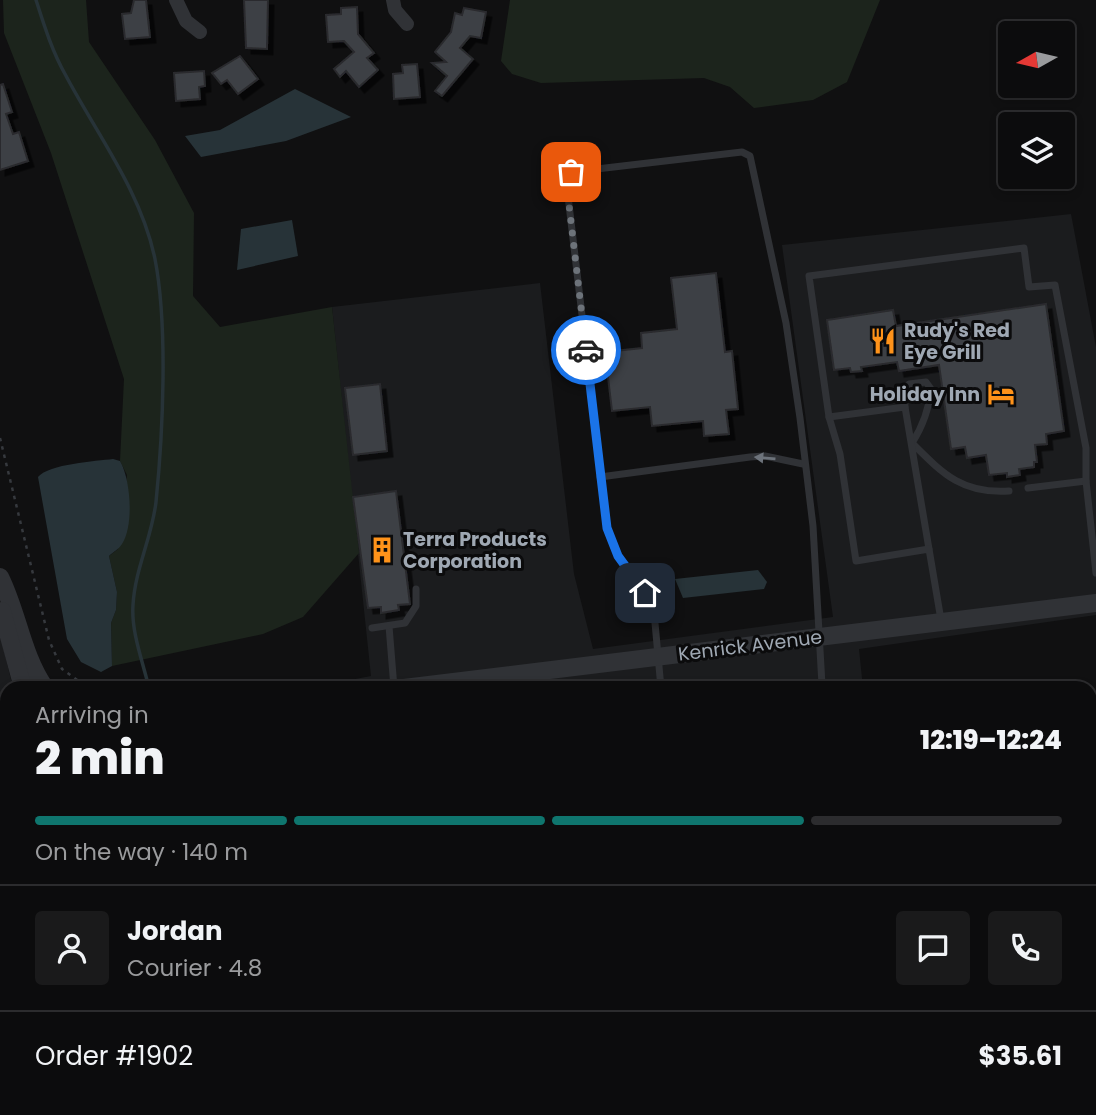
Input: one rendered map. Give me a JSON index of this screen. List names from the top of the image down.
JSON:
{
  "streets": {
    "street": ["Kenrick Avenue"]
  },
  "places": {
    "restaurant": ["Rudy's Red Eye Grill"],
    "hotel": ["Holiday Inn"],
    "building": ["Terra Products Corporation"]
  },
  "north": "left",
  "page": {
    "heading": ["2 min", "Arriving in", "12:19–12:24"],
    "panel": [
      "Jordan",
      "Courier · 4.8",
      "Order #1902",
      "$35.61"
    ],
    "bar": "On the way · 140 m"
  }
}
